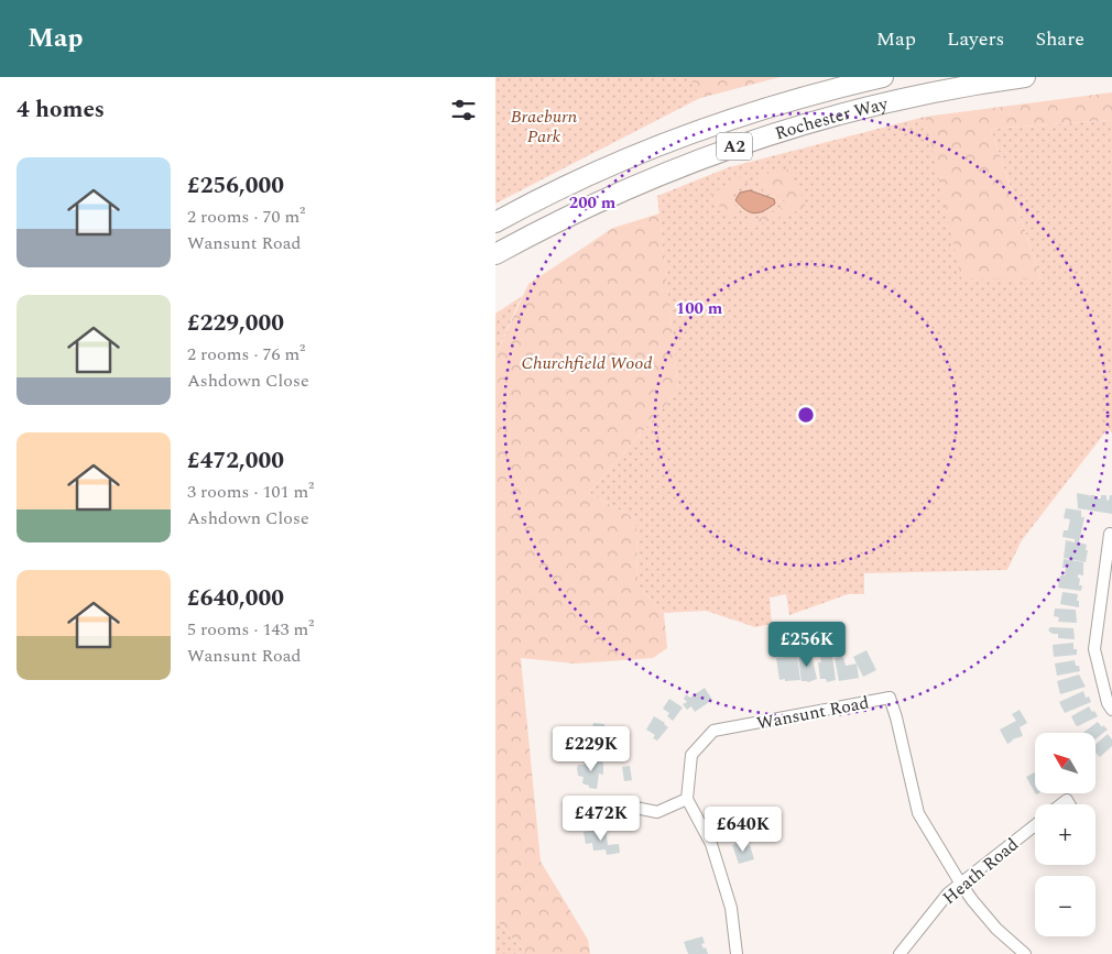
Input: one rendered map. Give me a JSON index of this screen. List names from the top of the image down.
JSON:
{
  "streets": {
    "highway": ["Rochester Way", "A2"],
    "street": ["Wansunt Road", "Heath Road"]
  },
  "crossings": [
    ["Wansunt Road", "Heath Road"]
  ],
  "parks": ["Braeburn Park", "Churchfield Wood"],
  "north": "top left",
  "page": {
    "header": "Map",
    "nav": ["Map", "Layers", "Share"],
    "heading": "4 homes",
    "list": [
      {
        "name": "£256,000",
        "note": "2 rooms · 70 m² · Wansunt Road"
      },
      {
        "name": "£229,000",
        "note": "2 rooms · 76 m² · Ashdown Close"
      },
      {
        "name": "£472,000",
        "note": "3 rooms · 101 m² · Ashdown Close"
      },
      {
        "name": "£640,000",
        "note": "5 rooms · 143 m² · Wansunt Road"
      }
    ],
    "price": [
      "£256K",
      "£229K",
      "£472K",
      "£640K"
    ],
    "map_buttons": ["+", "−"]
  },
  "rings": ["200 m", "100 m"]
}
